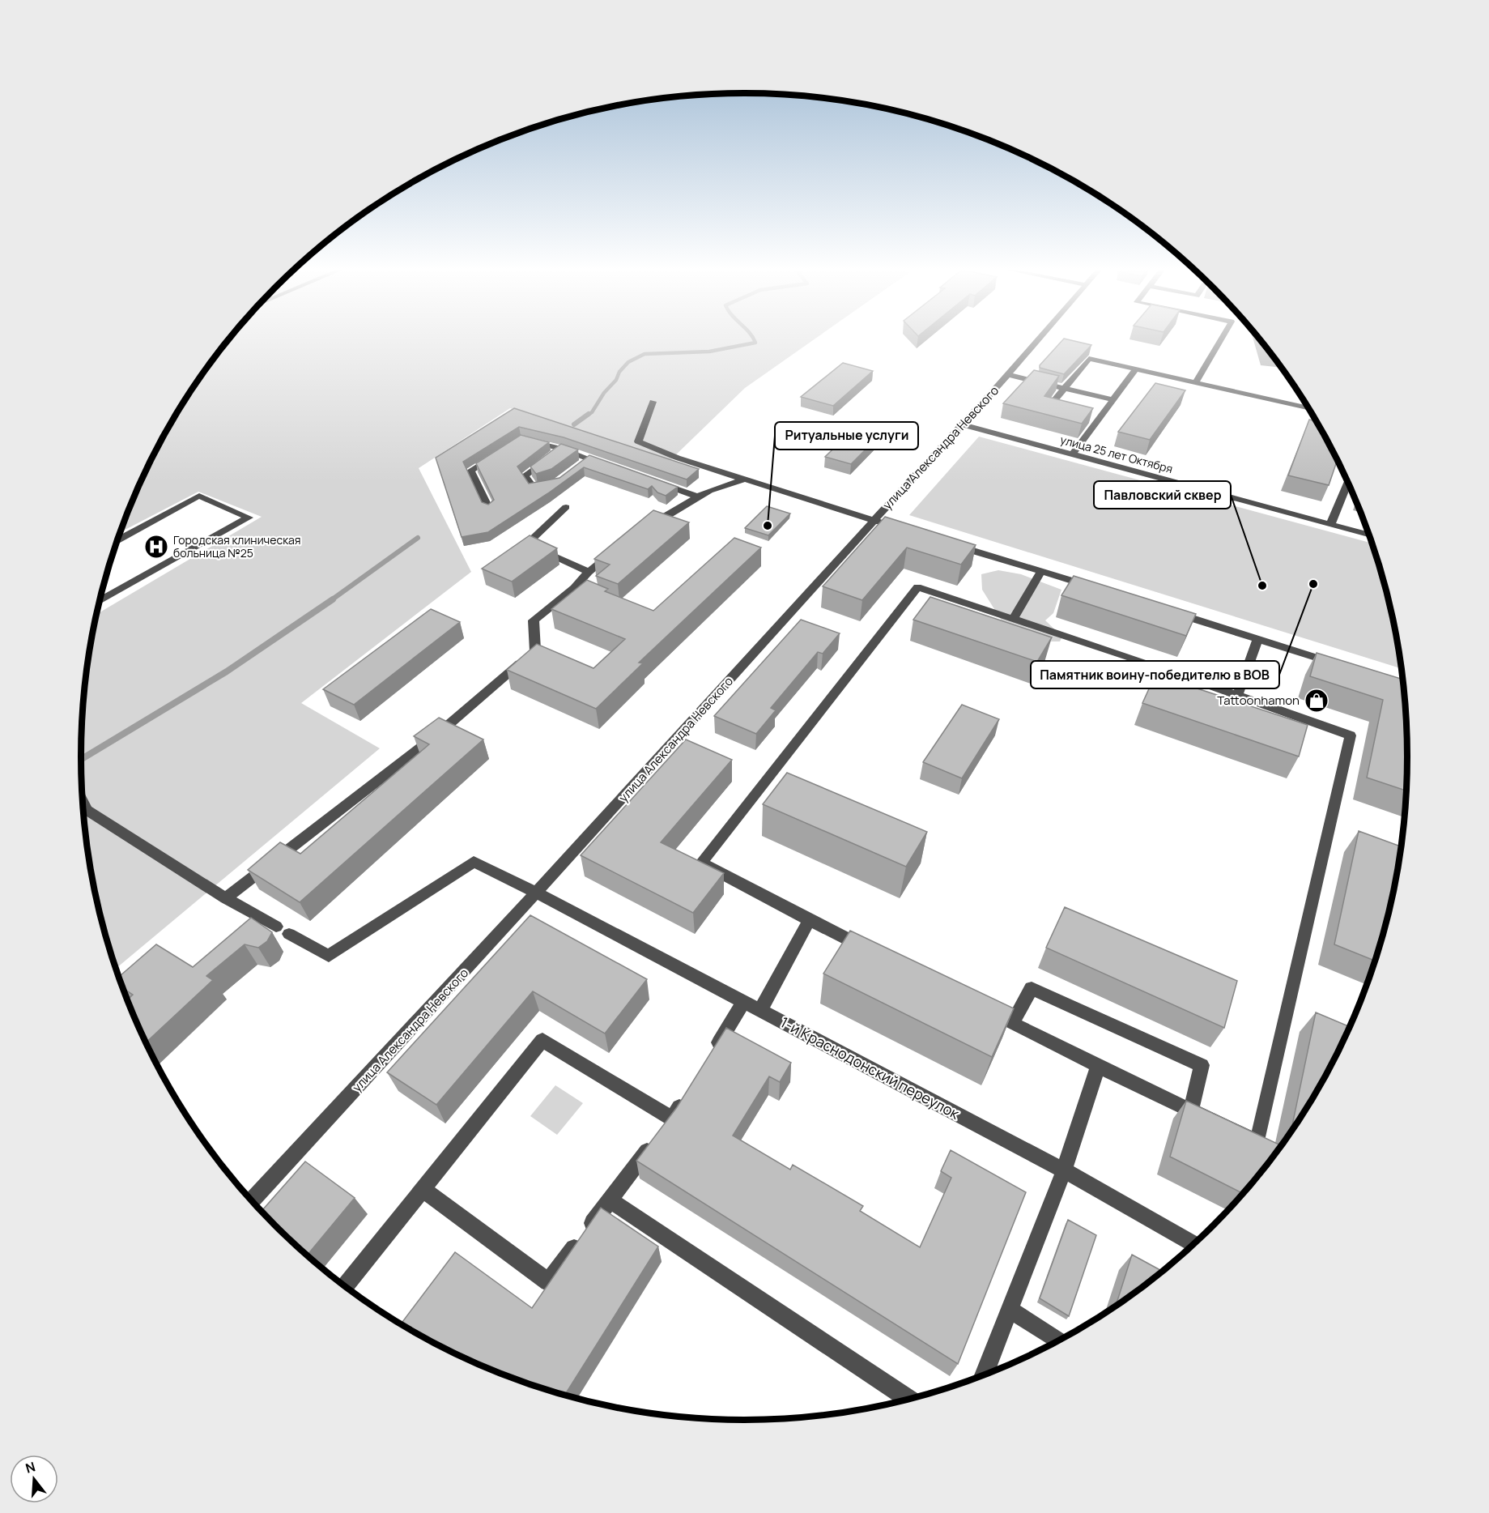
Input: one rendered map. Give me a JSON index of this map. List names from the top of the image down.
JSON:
{
  "streets": {
    "street": ["улица Александра Невского", "улица 25 лет Октября", "1-й Краснодонский переулок"]
  },
  "crossings": [
    ["улица Александра Невского", "улица 25 лет Октября"],
    ["улица Александра Невского", "1-й Краснодонский переулок"]
  ],
  "places": {
    "other": ["Ритуальные услуги", "Памятник воину-победителю в ВОВ", "Павловский сквер"],
    "hospital": ["Городская клиническая больница №25"],
    "shop": ["Tattoonhamon"]
  },
  "north": "top"
}
